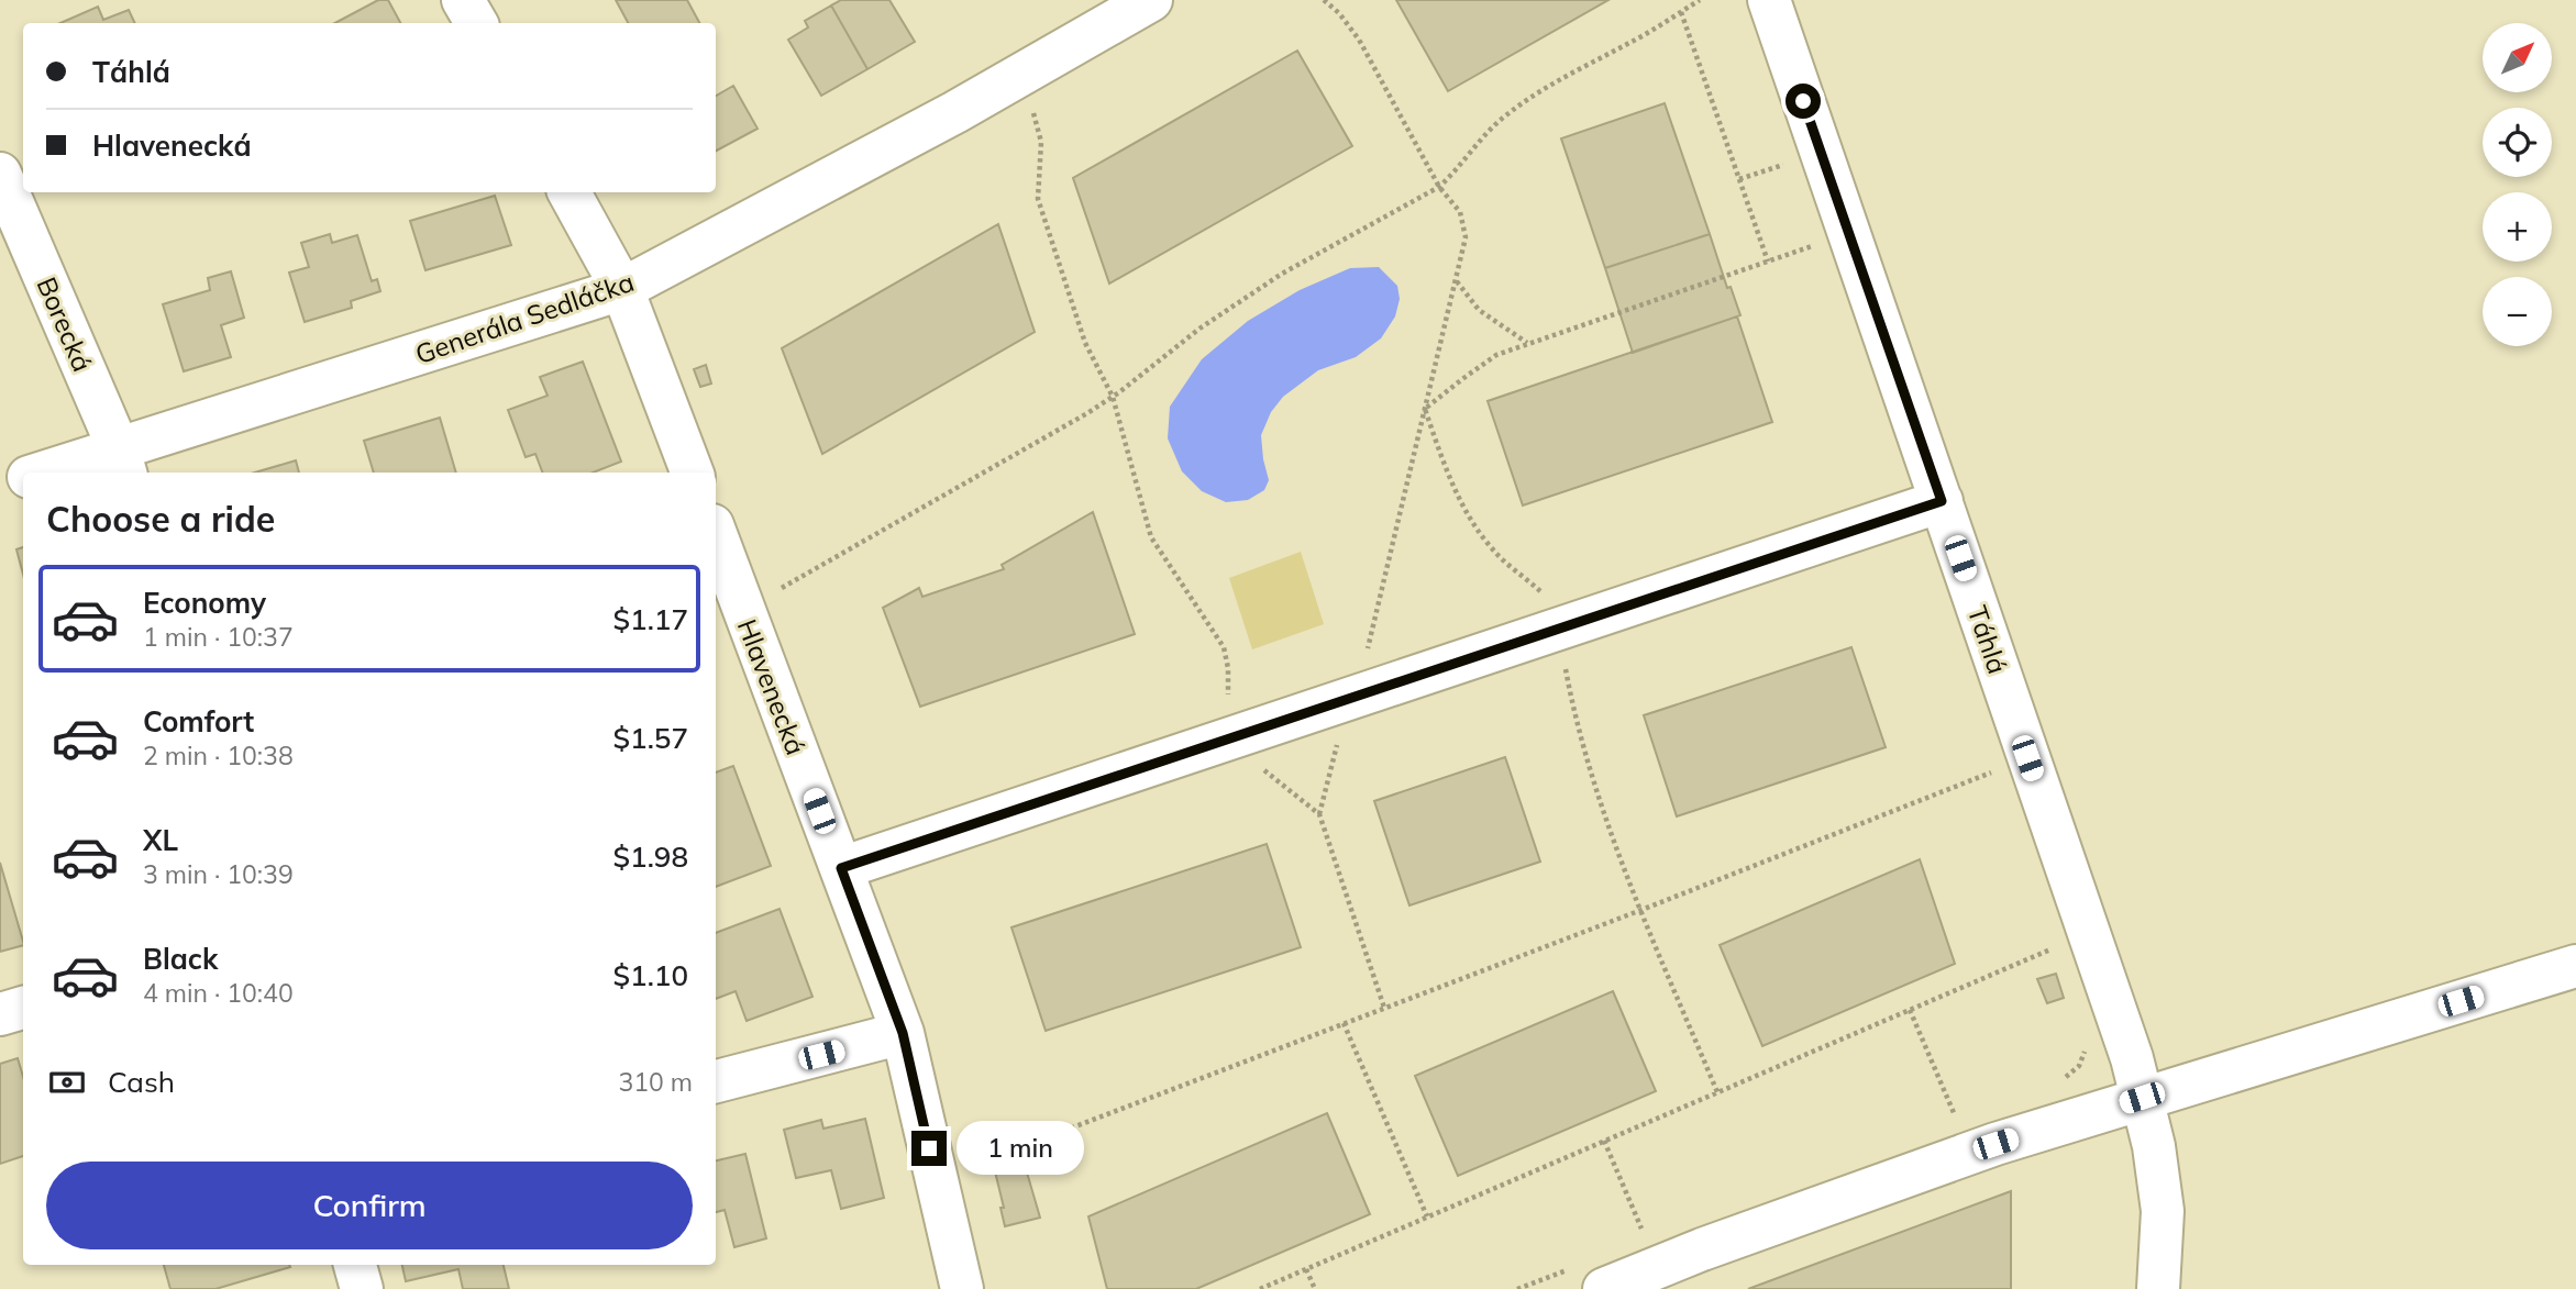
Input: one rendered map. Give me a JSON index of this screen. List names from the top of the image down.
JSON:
{
  "streets": {
    "street": [
      "Generála Sedláčka",
      "Borecká",
      "Táhlá",
      "Hlavenecká"
    ]
  },
  "crossings": [
    ["Generála Sedláčka", "Borecká"]
  ],
  "north": "top right",
  "page": {
    "map_buttons": ["+", "−"],
    "banner": ["Táhlá", "Hlavenecká"],
    "heading": "Choose a ride",
    "list": [
      {
        "name": "Economy",
        "note": "1 min · 10:37",
        "value": "$1.17"
      },
      {
        "name": "Comfort",
        "note": "2 min · 10:38",
        "value": "$1.57"
      },
      {
        "name": "XL",
        "note": "3 min · 10:39",
        "value": "$1.98"
      },
      {
        "name": "Black",
        "note": "4 min · 10:40",
        "value": "$1.10"
      }
    ],
    "pay": ["Cash", "310 m"],
    "bubble": "1 min",
    "buttons": "Confirm"
  }
}
